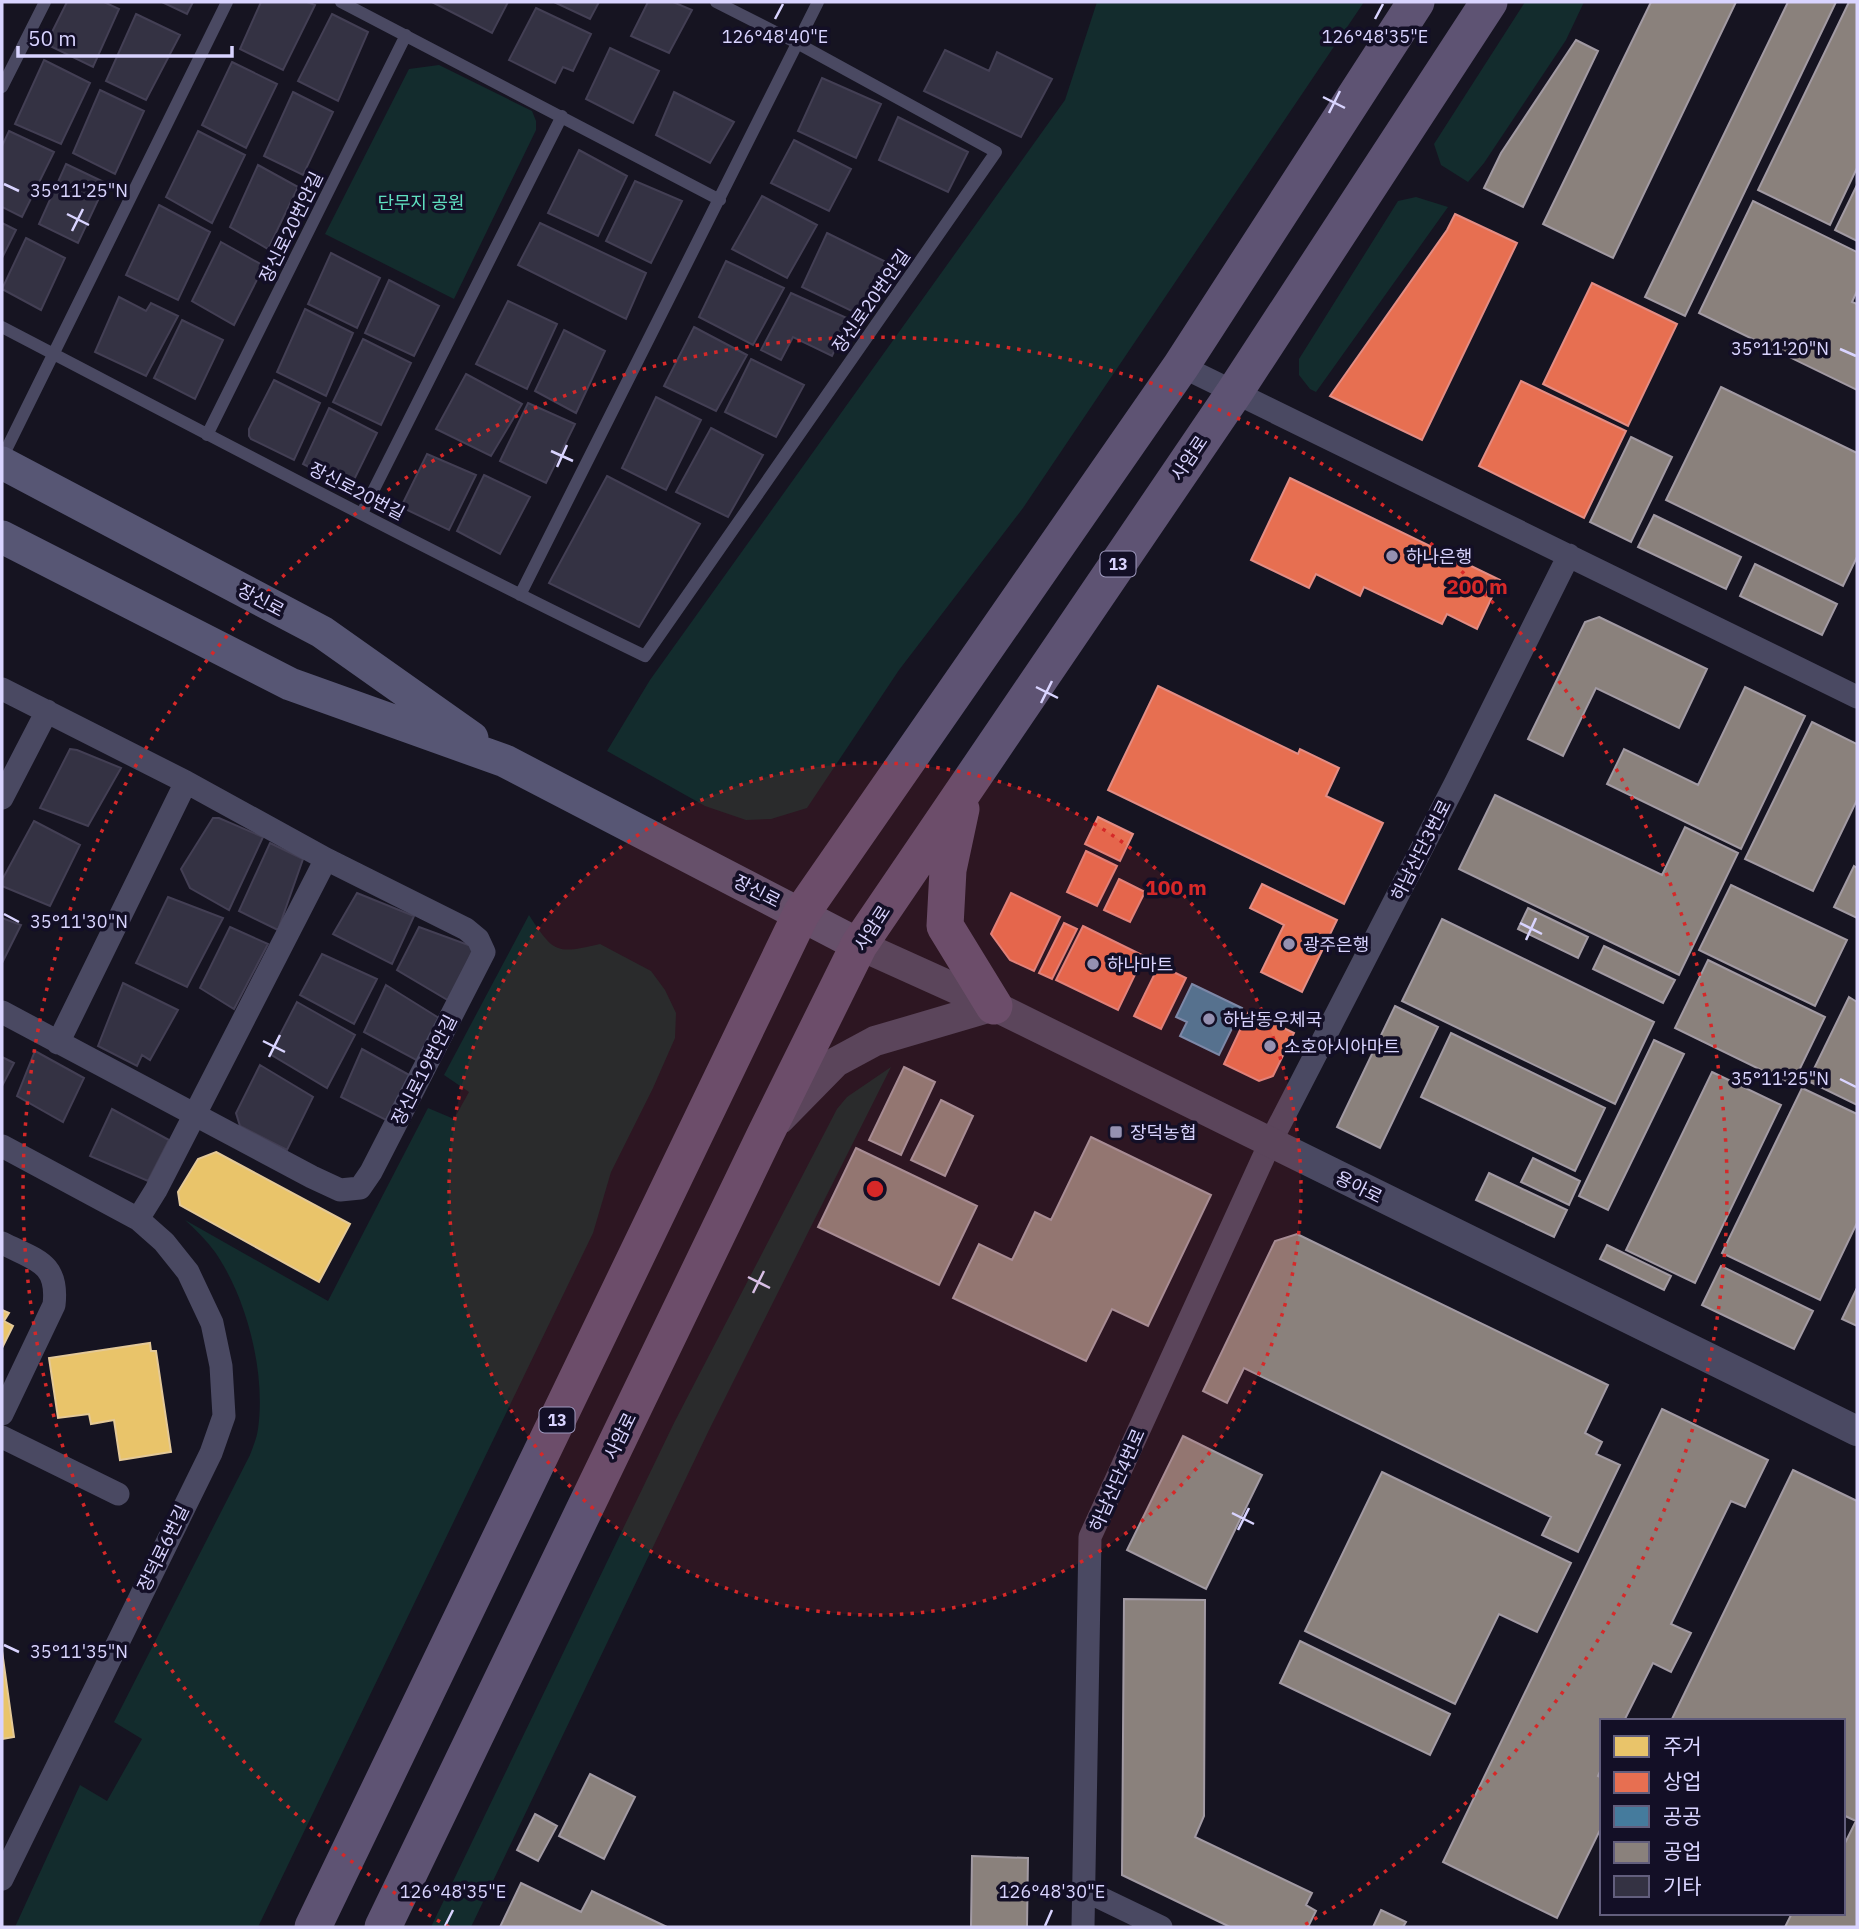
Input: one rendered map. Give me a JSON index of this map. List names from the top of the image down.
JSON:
{
  "streets": {
    "main road": ["사암로", "13", "장신로"],
    "street": [
      "하남산단3번로",
      "장신로19번안길",
      "용아로",
      "하남산단4번로",
      "장덕로6번길"
    ],
    "lane": ["장신로20번안길", "장신로20번길"]
  },
  "crossings": [
    ["장신로20번안길", "장신로20번길"],
    ["사암로", "장신로"],
    ["사암로", "용아로"],
    ["13", "장신로"],
    ["장신로", "용아로"],
    ["하남산단3번로", "용아로"],
    ["하남산단3번로", "하남산단4번로"],
    ["용아로", "하남산단4번로"]
  ],
  "parks": ["단무지 공원"],
  "places": {
    "other": [
      "하나은행",
      "광주은행",
      "하나마트",
      "하남동우체국",
      "소호아시아마트"
    ],
    "transit": ["장덕농협"]
  },
  "legend": [
    "주거",
    "상업",
    "공공",
    "공업",
    "기타"
  ],
  "scale_bar": "50 m",
  "coordinates": [
    "126°48'40\"E",
    "126°48'35\"E",
    "35°11'25\"N",
    "35°11'20\"N",
    "35°11'30\"N",
    "35°11'35\"N",
    "126°48'30\"E"
  ],
  "rings": ["200 m", "100 m"]
}
